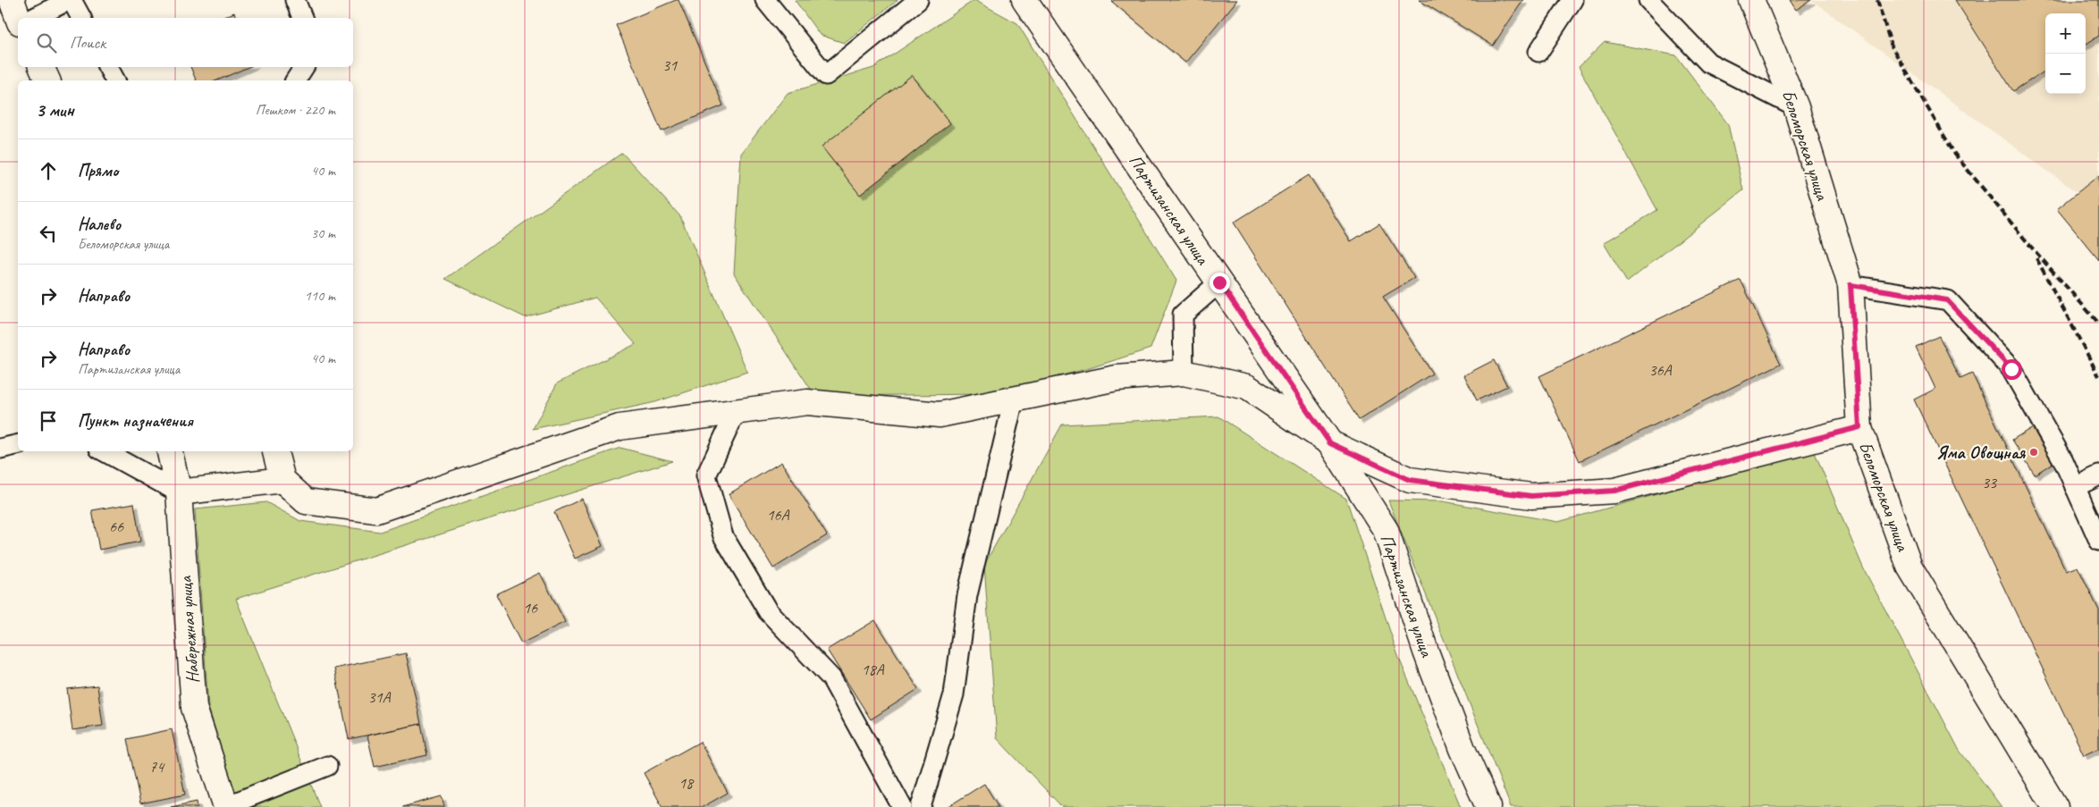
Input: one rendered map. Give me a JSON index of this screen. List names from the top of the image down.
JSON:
{
  "streets": {
    "street": ["Беломорская улица", "Партизанская улица", "Набережная улица"]
  },
  "places": ["Яма Овощная"],
  "house_numbers": [
    "31",
    "36А",
    "33",
    "16А",
    "66",
    "16",
    "18А",
    "31А",
    "74",
    "18"
  ],
  "page": {
    "map_buttons": ["+", "−"],
    "search": "Поиск",
    "heading": ["3 мин", "Пешком · 220 m"],
    "list": [
      ["Прямо", "40 m"],
      ["Налево", "Беломорская улица", "30 m"],
      ["Направо", "110 m"],
      ["Направо", "Партизанская улица", "40 m"],
      "Пункт назначения"
    ]
  }
}
